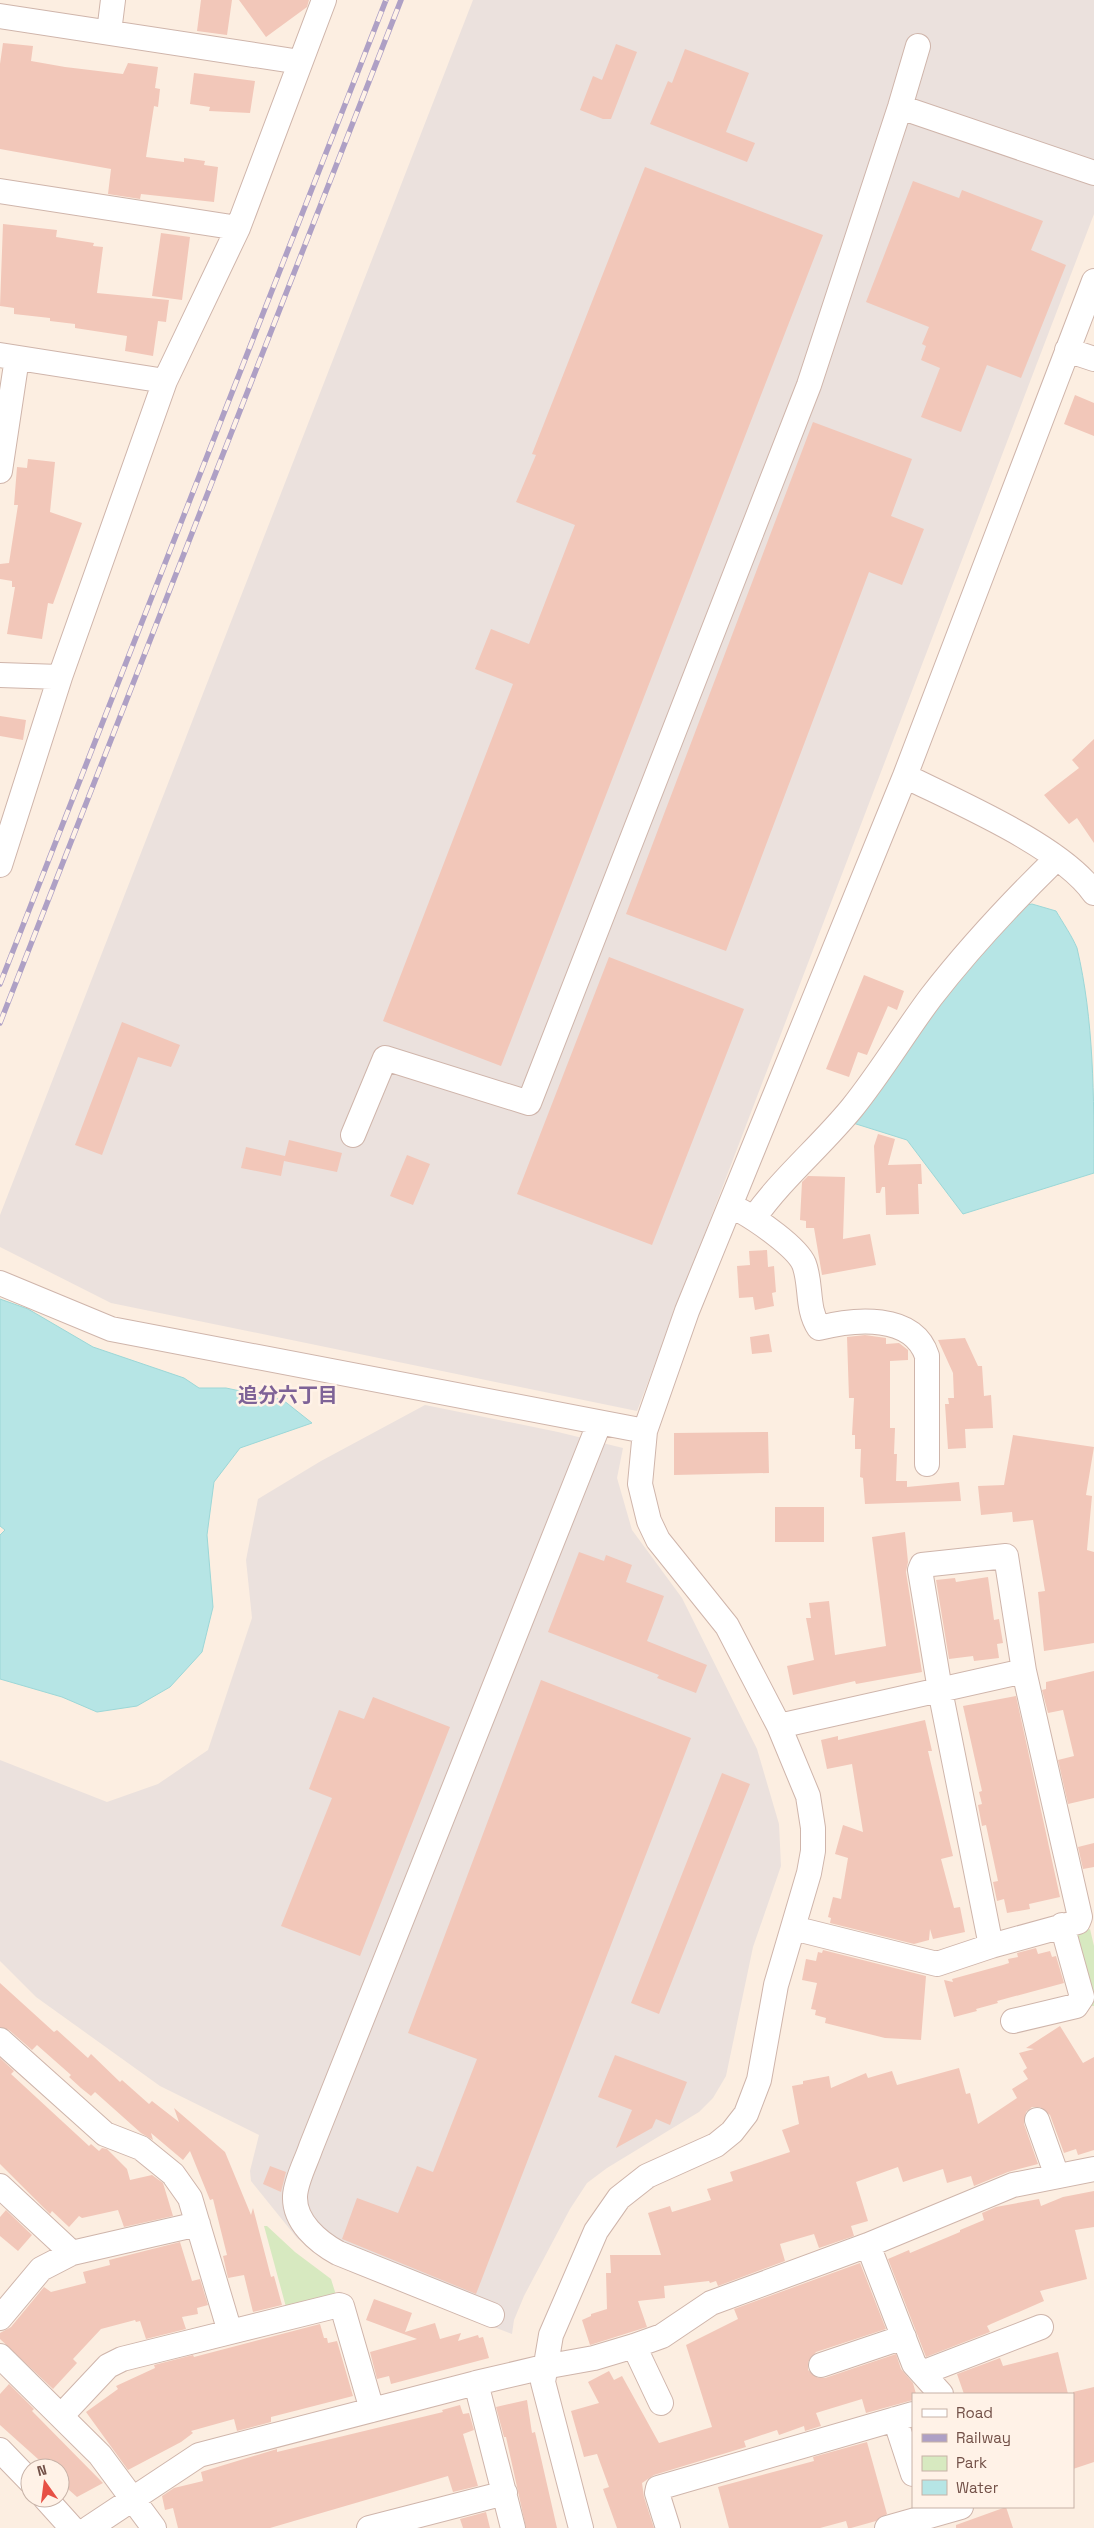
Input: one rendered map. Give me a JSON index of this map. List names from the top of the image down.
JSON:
{
  "districts": ["追分六丁目"],
  "legend": [
    "Road",
    "Railway",
    "Park",
    "Water"
  ],
  "north": "top"
}
